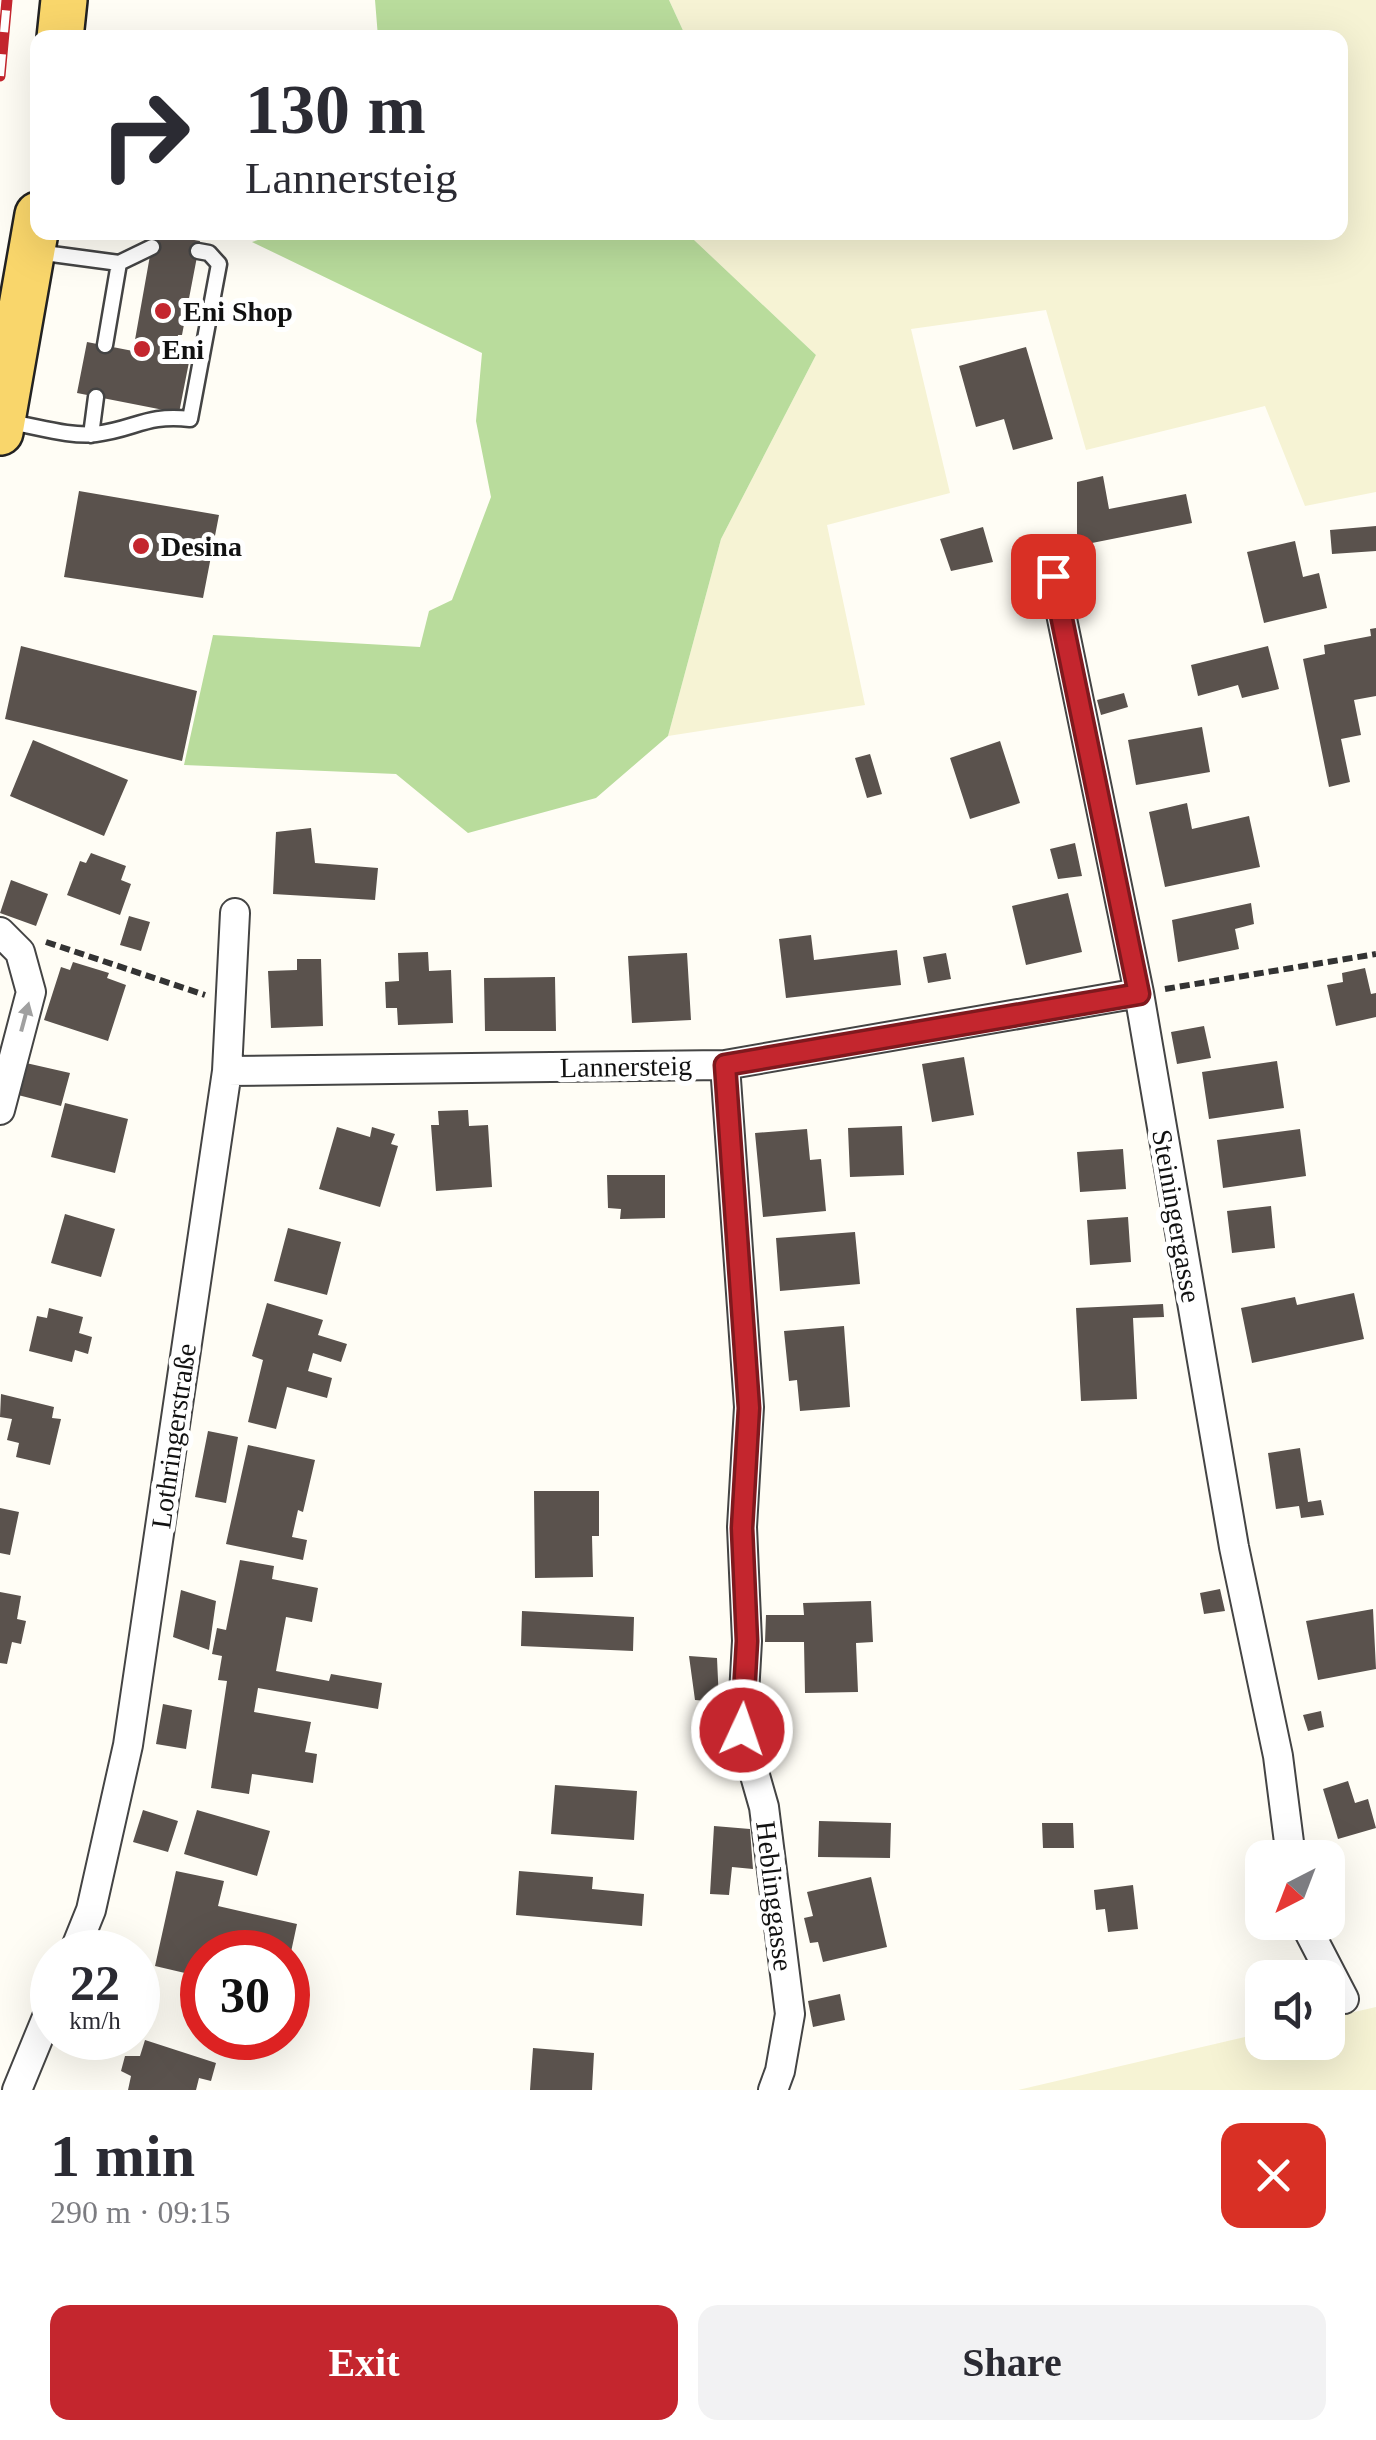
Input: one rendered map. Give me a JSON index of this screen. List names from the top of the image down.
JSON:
{
  "streets": {
    "street": [
      "Lannersteig",
      "Steiningergasse",
      "Lothringerstraße",
      "Heblinggasse"
    ]
  },
  "crossings": [
    ["Lannersteig", "Steiningergasse"],
    ["Lannersteig", "Lothringerstraße"],
    ["Lannersteig", "Heblinggasse"]
  ],
  "places": ["Eni Shop", "Eni", "Desina"],
  "north": "bottom left",
  "page": {
    "turn": ["130 m", "Lannersteig"],
    "speed": "22 km/h",
    "limit": "30",
    "heading": ["1 min", "290 m · 09:15"],
    "buttons": ["Exit", "Share"]
  }
}
